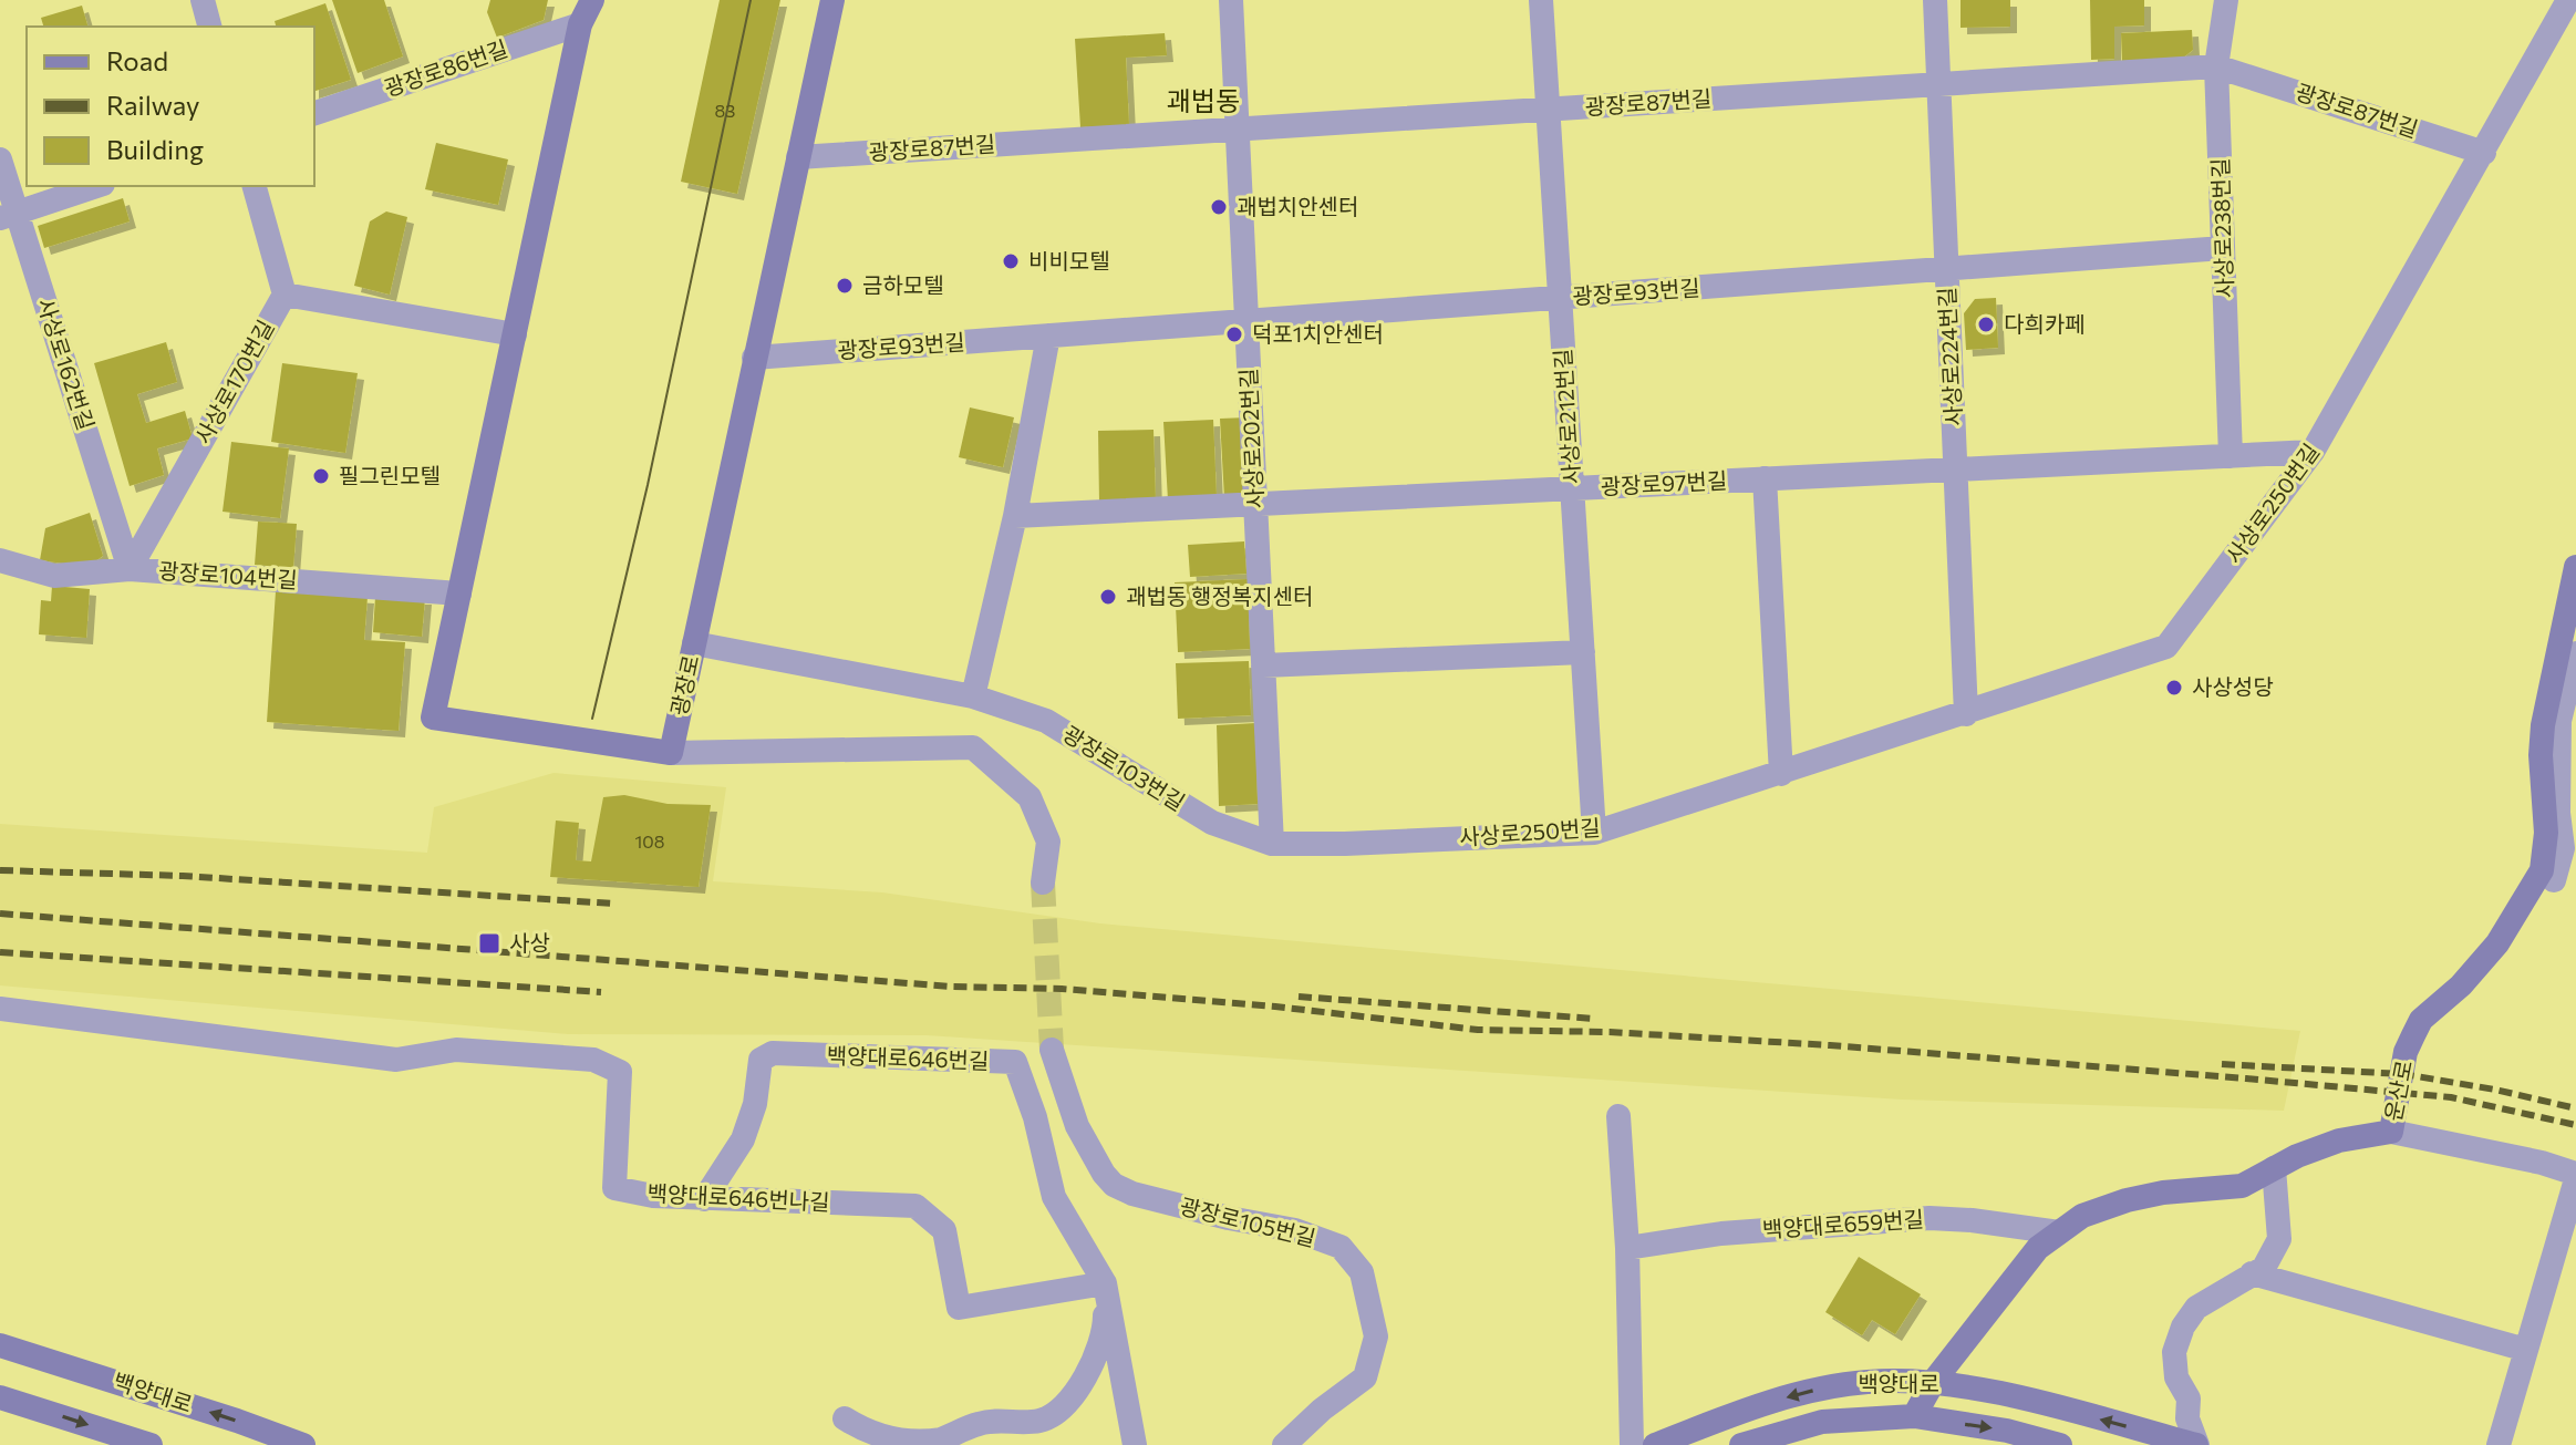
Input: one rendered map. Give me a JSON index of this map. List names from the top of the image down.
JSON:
{
  "streets": {
    "main road": ["광장로", "운산로", "백양대로"],
    "street": [
      "광장로86번길",
      "광장로87번길",
      "사상로238번길",
      "광장로93번길",
      "사상로224번길",
      "사상로162번길",
      "사상로170번길",
      "사상로212번길",
      "사상로202번길",
      "광장로97번길",
      "사상로250번길",
      "광장로104번길",
      "광장로103번길",
      "백양대로646번길",
      "백양대로646번나길",
      "광장로105번길",
      "백양대로659번길"
    ]
  },
  "crossings": [
    ["광장로87번길", "사상로238번길"],
    ["광장로87번길", "사상로224번길"],
    ["광장로87번길", "사상로212번길"],
    ["광장로87번길", "사상로202번길"],
    ["광장로87번길", "사상로250번길"],
    ["광장로87번길", "광장로"],
    ["사상로238번길", "광장로93번길"],
    ["사상로238번길", "광장로97번길"],
    ["광장로93번길", "사상로224번길"],
    ["광장로93번길", "사상로212번길"],
    ["광장로93번길", "사상로202번길"],
    ["광장로93번길", "광장로"],
    ["사상로224번길", "광장로97번길"],
    ["사상로224번길", "사상로250번길"],
    ["사상로162번길", "사상로170번길"],
    ["사상로162번길", "광장로104번길"],
    ["사상로170번길", "광장로104번길"],
    ["사상로212번길", "광장로97번길"],
    ["사상로212번길", "사상로250번길"],
    ["사상로202번길", "광장로97번길"],
    ["사상로202번길", "사상로250번길"],
    ["사상로202번길", "광장로103번길"],
    ["광장로97번길", "사상로250번길"],
    ["사상로250번길", "광장로103번길"],
    ["광장로", "광장로103번길"],
    ["백양대로646번길", "백양대로646번나길"],
    ["운산로", "백양대로659번길"],
    ["운산로", "백양대로"]
  ],
  "districts": ["괘법동"],
  "places": {
    "other": [
      "괘법치안센터",
      "비비모텔",
      "금하모텔",
      "다희카페",
      "덕포1치안센터",
      "필그린모텔",
      "괘법동 행정복지센터",
      "사상성당"
    ],
    "transit": ["사상"]
  },
  "house_numbers": ["83", "108"],
  "legend": ["Road", "Railway", "Building"]
}
